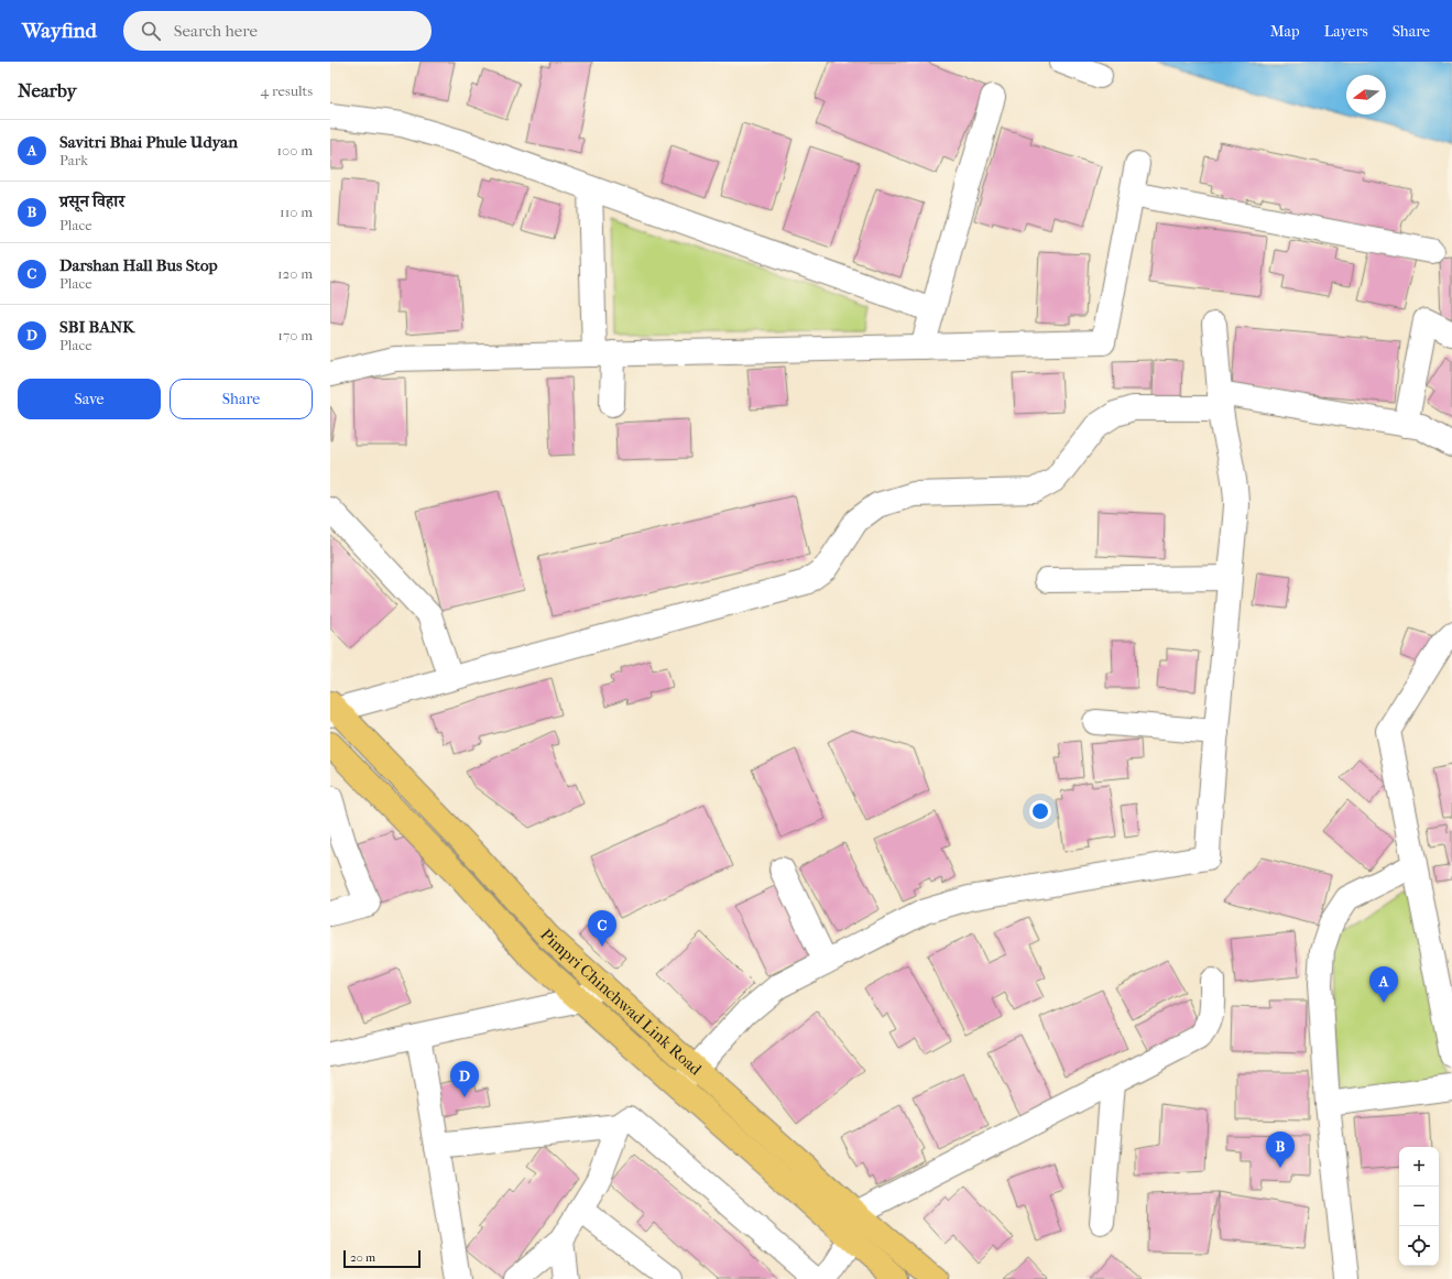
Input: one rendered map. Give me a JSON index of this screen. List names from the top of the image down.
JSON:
{
  "streets": {
    "main road": ["Pimpri Chinchwad Link Road"]
  },
  "scale_bar": "20 m",
  "north": "left",
  "page": {
    "header": "Wayfind",
    "search": "Search here",
    "nav": ["Map", "Layers", "Share"],
    "heading": ["Nearby", "4 results"],
    "list": [
      {
        "mark": "A",
        "name": "Savitri Bhai Phule Udyan",
        "note": "Park",
        "value": "100 m"
      },
      {
        "mark": "B",
        "name": "प्रसून विहार",
        "note": "Place",
        "value": "110 m"
      },
      {
        "mark": "C",
        "name": "Darshan Hall Bus Stop",
        "note": "Place",
        "value": "120 m"
      },
      {
        "mark": "D",
        "name": "SBI BANK",
        "note": "Place",
        "value": "170 m"
      }
    ],
    "buttons": ["Save", "Share"],
    "pins": [
      "C",
      "A",
      "D",
      "B"
    ],
    "map_buttons": ["+", "−"],
    "scale": "20 m"
  }
}
